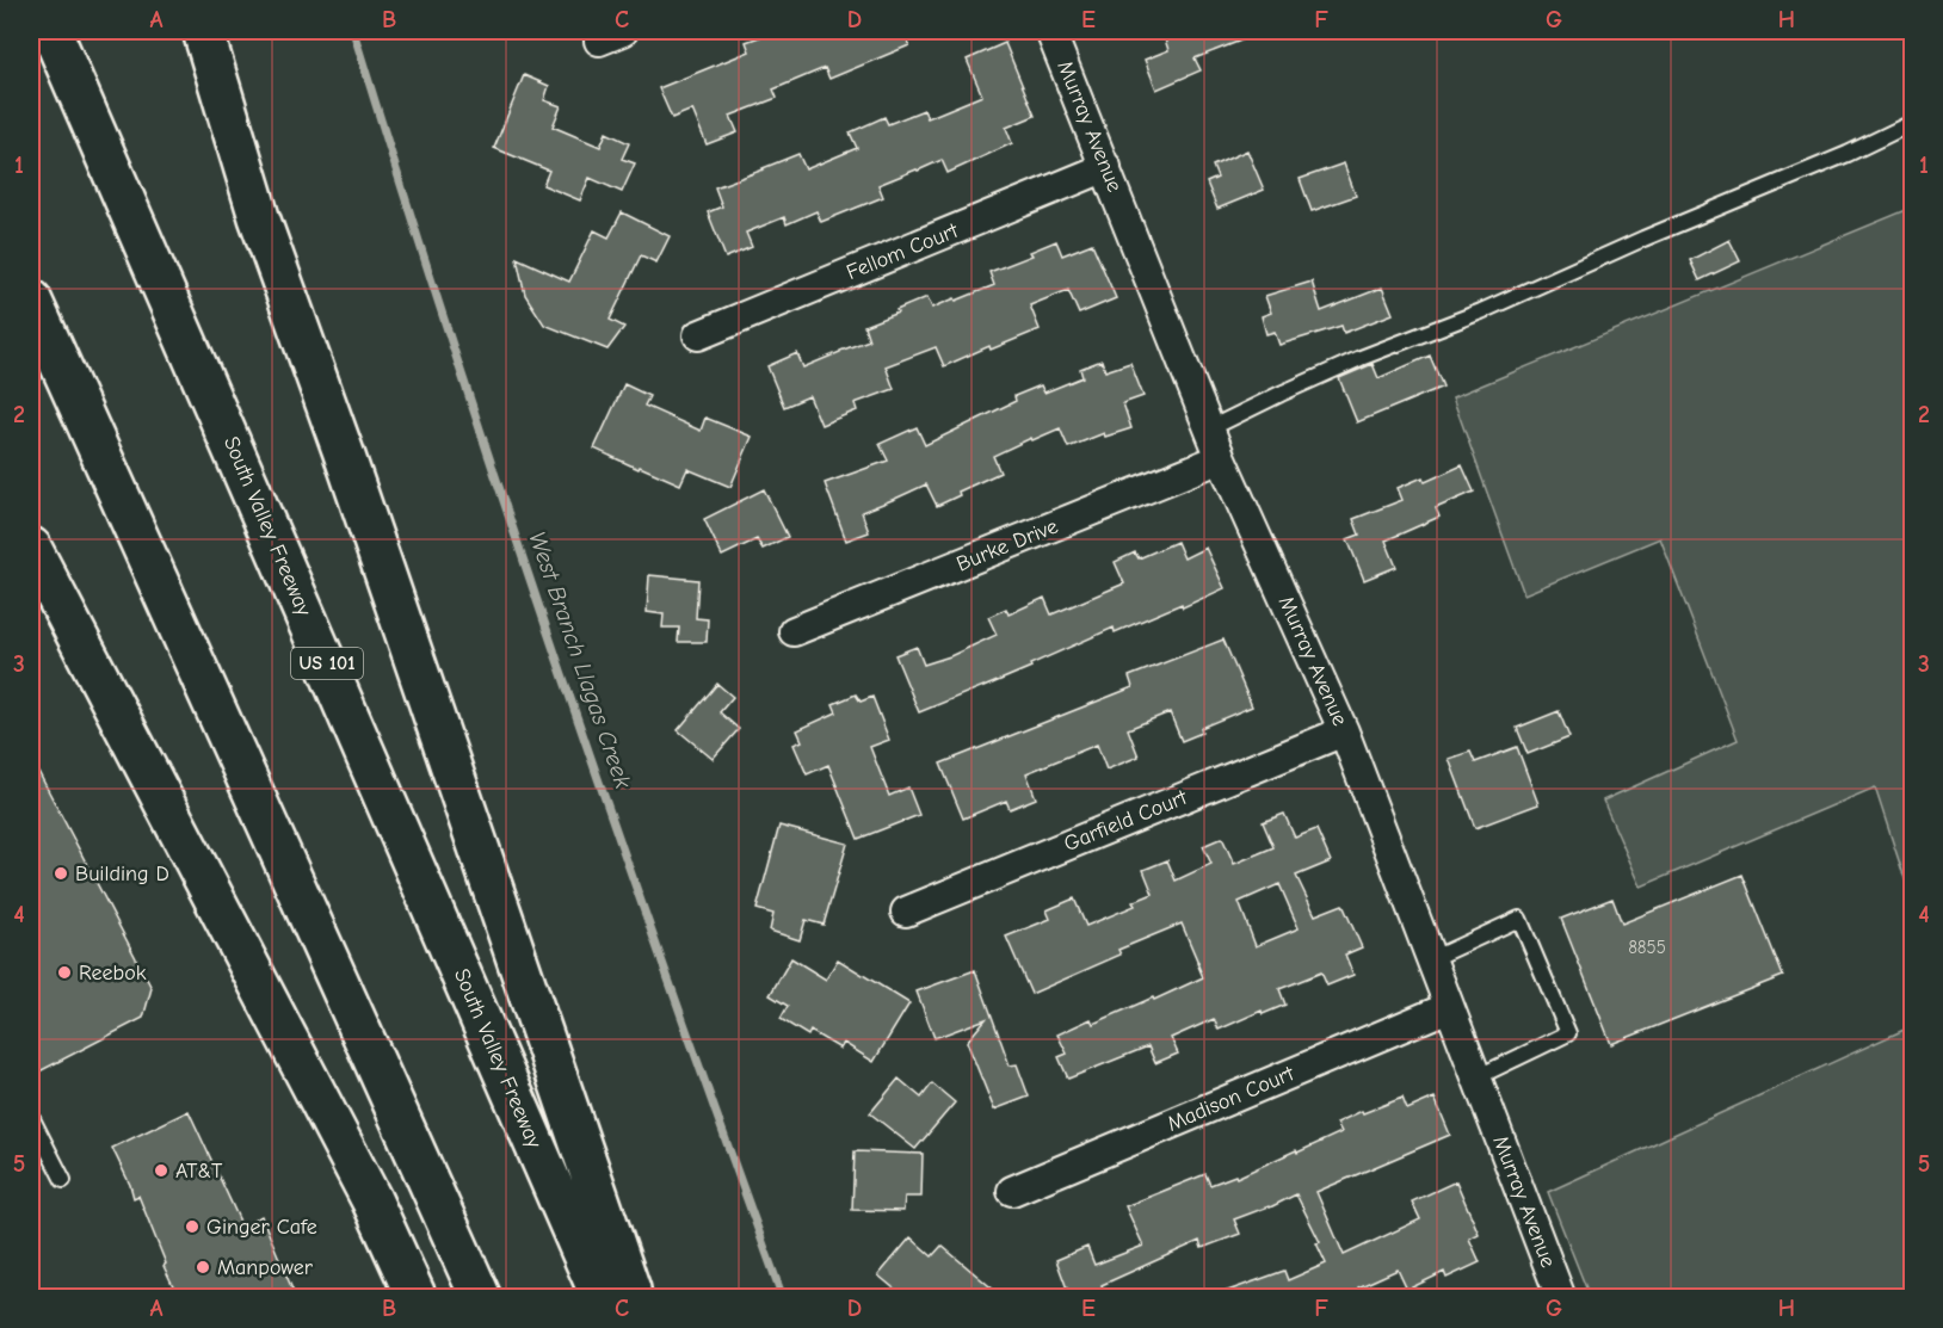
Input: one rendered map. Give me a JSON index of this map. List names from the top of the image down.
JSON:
{
  "streets": {
    "highway": ["South Valley Freeway", "US 101"],
    "street": [
      "Murray Avenue",
      "Fellom Court",
      "Burke Drive",
      "Garfield Court",
      "Madison Court"
    ]
  },
  "crossings": [
    ["Murray Avenue", "Fellom Court"],
    ["Murray Avenue", "Burke Drive"],
    ["Murray Avenue", "Garfield Court"],
    ["Murray Avenue", "Madison Court"]
  ],
  "water": ["West Branch Llagas Creek"],
  "places": [
    "Building D",
    "Reebok",
    "AT&T",
    "Ginger Cafe",
    "Manpower"
  ],
  "house_numbers": ["8855"],
  "grid": {
    "columns": [
      "A",
      "B",
      "C",
      "D",
      "E",
      "F",
      "G",
      "H"
    ],
    "rows": [
      "1",
      "2",
      "3",
      "4",
      "5"
    ]
  }
}
